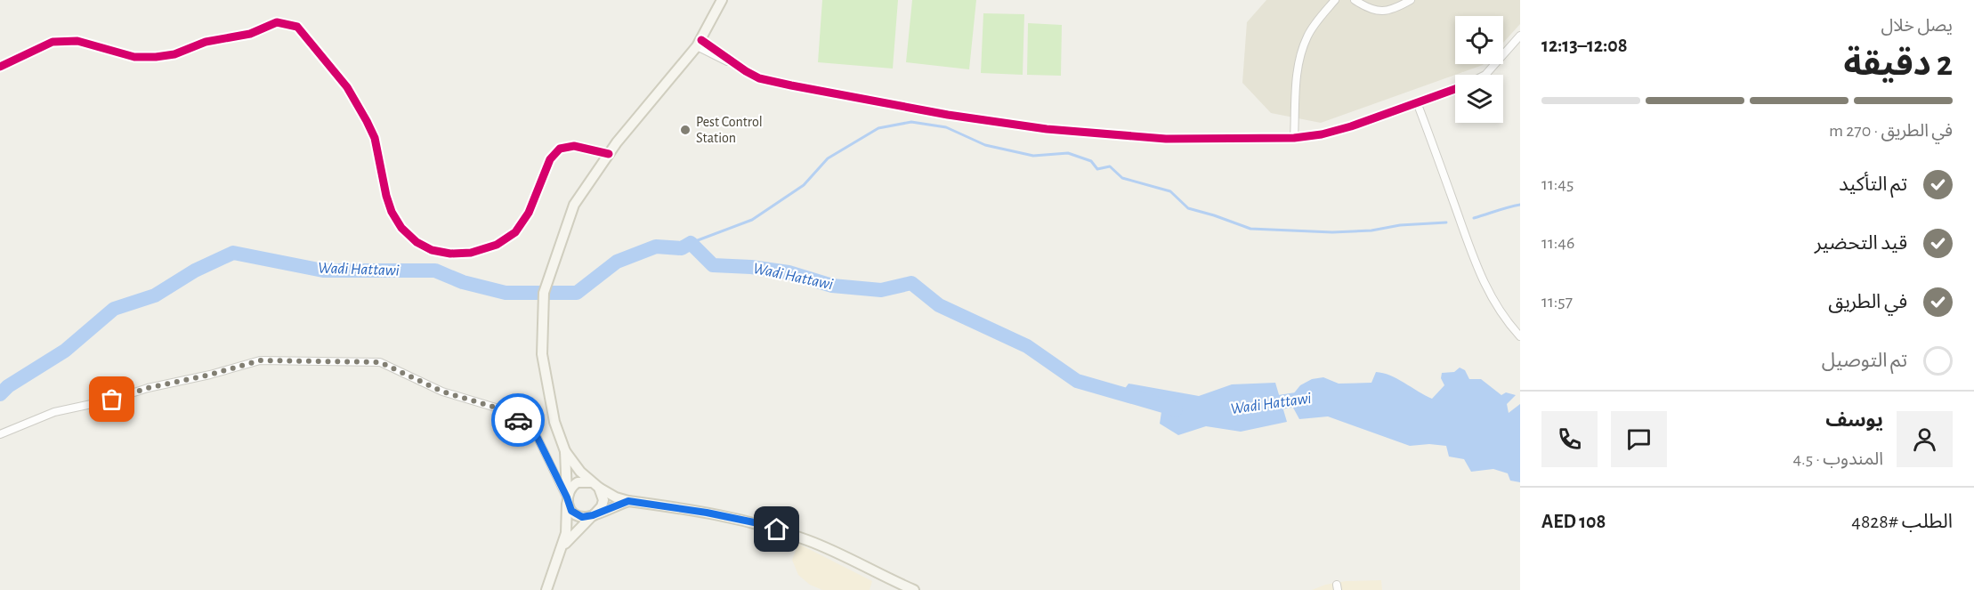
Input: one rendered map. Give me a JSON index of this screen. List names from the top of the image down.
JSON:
{
  "water": ["Wadi Hattawi"],
  "places": ["Pest Control Station"],
  "page": {
    "heading": ["2 دقيقة", "يصل خلال", "12:08–12:13"],
    "panel": [
      "يوسف",
      "المندوب · 4.5",
      "الطلب #4828",
      "AED 108"
    ],
    "bar": "في الطريق · 270 m",
    "list": [
      ["تم التأكيد", "11:45"],
      ["قيد التحضير", "11:46"],
      ["في الطريق", "11:57"],
      "تم التوصيل"
    ]
  }
}
